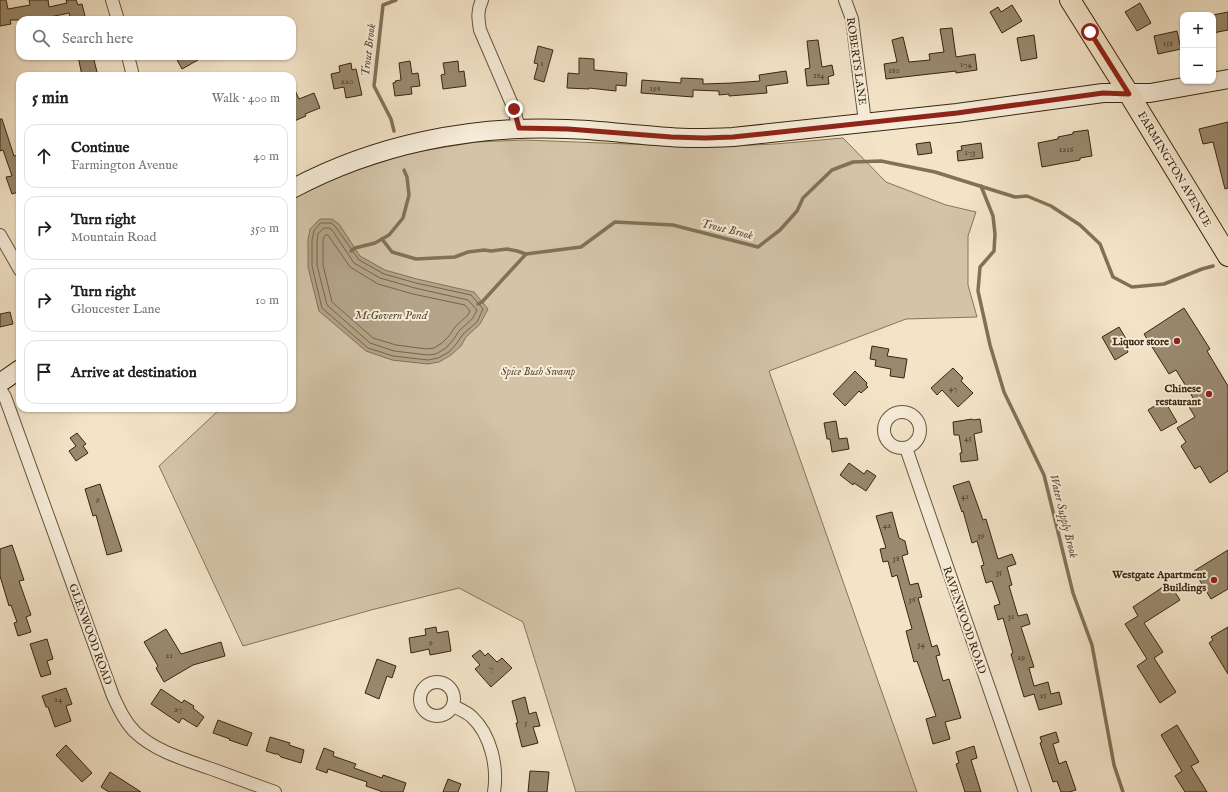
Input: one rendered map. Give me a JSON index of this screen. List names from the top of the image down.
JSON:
{
  "streets": {
    "main road": ["FARMINGTON AVENUE"],
    "street": ["ROBERTS LANE", "RAVENWOOD ROAD", "GLENWOOD ROAD"]
  },
  "water": ["Trout Brook", "McGovern Pond", "Water Supply Brook"],
  "parks": ["Spice Bush Swamp"],
  "places": ["Liquor store", "Chinese restaurant", "Westgate Apartment Buildings"],
  "house_numbers": [
    "158",
    "1",
    "174",
    "180",
    "184",
    "220",
    "198",
    "1216",
    "173",
    "47",
    "45",
    "41",
    "9",
    "42",
    "39",
    "38",
    "35",
    "36",
    "31",
    "9",
    "34",
    "21",
    "29",
    "7",
    "25",
    "24",
    "27",
    "5"
  ],
  "page": {
    "map_buttons": ["+", "−"],
    "search": "Search here",
    "heading": ["5 min", "Walk · 400 m"],
    "list": [
      ["Continue", "Farmington Avenue", "40 m"],
      ["Turn right", "Mountain Road", "350 m"],
      ["Turn right", "Gloucester Lane", "10 m"],
      "Arrive at destination"
    ]
  }
}
